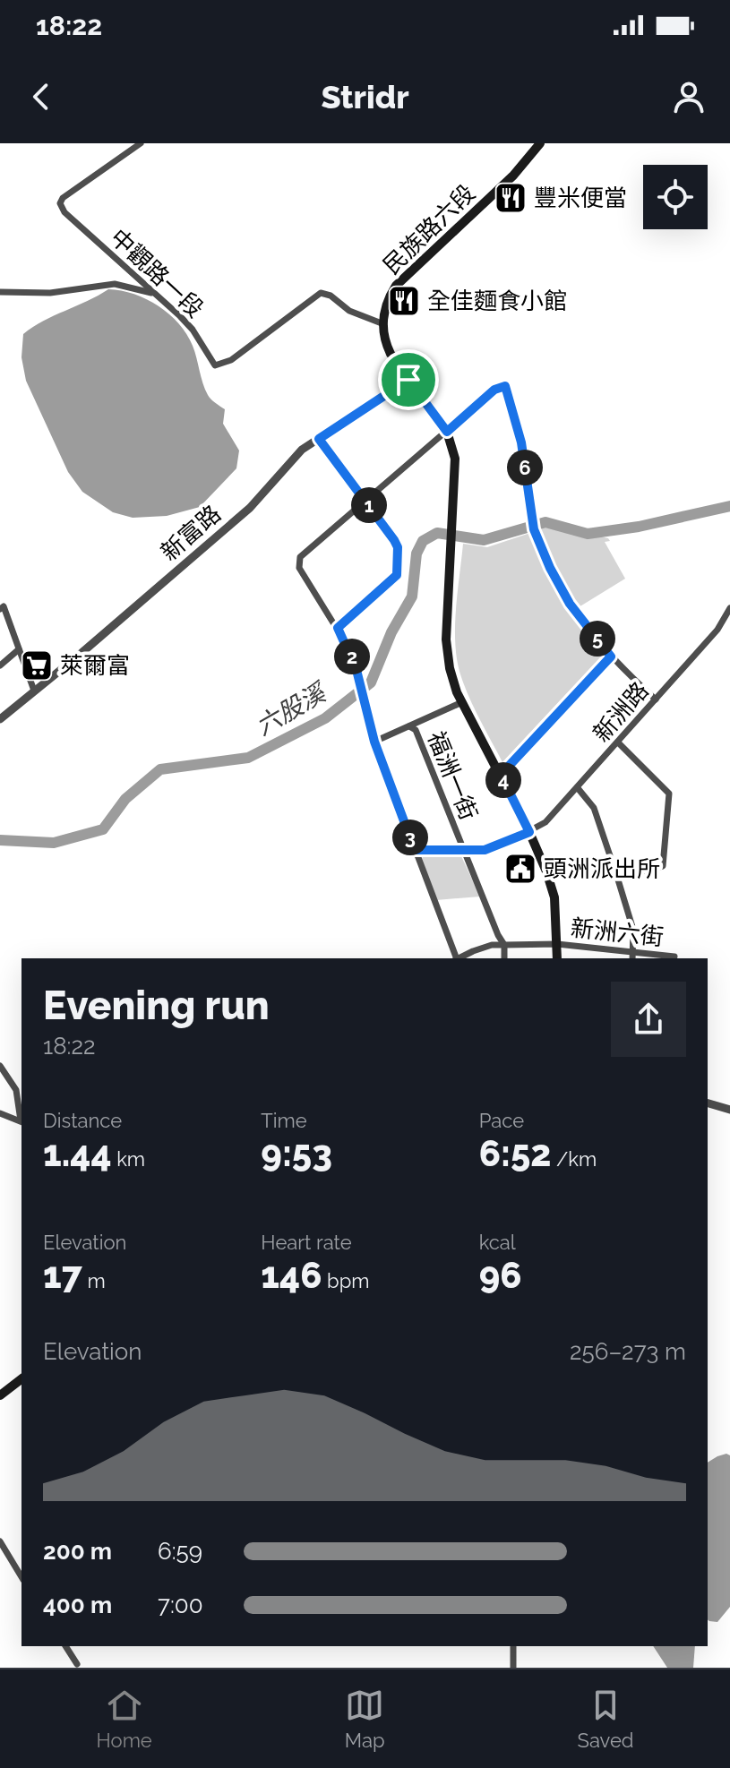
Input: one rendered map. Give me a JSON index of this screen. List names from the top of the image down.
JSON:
{
  "streets": {
    "main road": ["民族路六段"],
    "street": [
      "中觀路一段",
      "新富路",
      "新洲路",
      "福洲一街",
      "新洲六街"
    ]
  },
  "crossings": [
    ["民族路六段", "中觀路一段"],
    ["新洲路", "福洲一街"],
    ["福洲一街", "新洲六街"]
  ],
  "water": ["六股溪"],
  "places": {
    "restaurant": ["豐米便當", "全佳麵食小館"],
    "supermarket": ["萊爾富"],
    "public building": ["頭洲派出所"]
  },
  "page": {
    "status": "18:22",
    "header": "Stridr",
    "pins": [
      "6",
      "1",
      "5",
      "2",
      "4",
      "3"
    ],
    "heading": ["Evening run", "18:22"],
    "stats": [
      ["Distance", "1.44 km"],
      ["Time", "9:53"],
      ["Pace", "6:52 /km"],
      ["Elevation", "17 m"],
      ["Heart rate", "146 bpm"],
      ["kcal", "96"]
    ],
    "chart": ["Elevation", "256–273 m"],
    "list": [
      {
        "name": "200 m",
        "note": "6:59"
      },
      {
        "name": "400 m",
        "note": "7:00"
      }
    ],
    "tabs": ["Home", "Map", "Saved"]
  }
}
